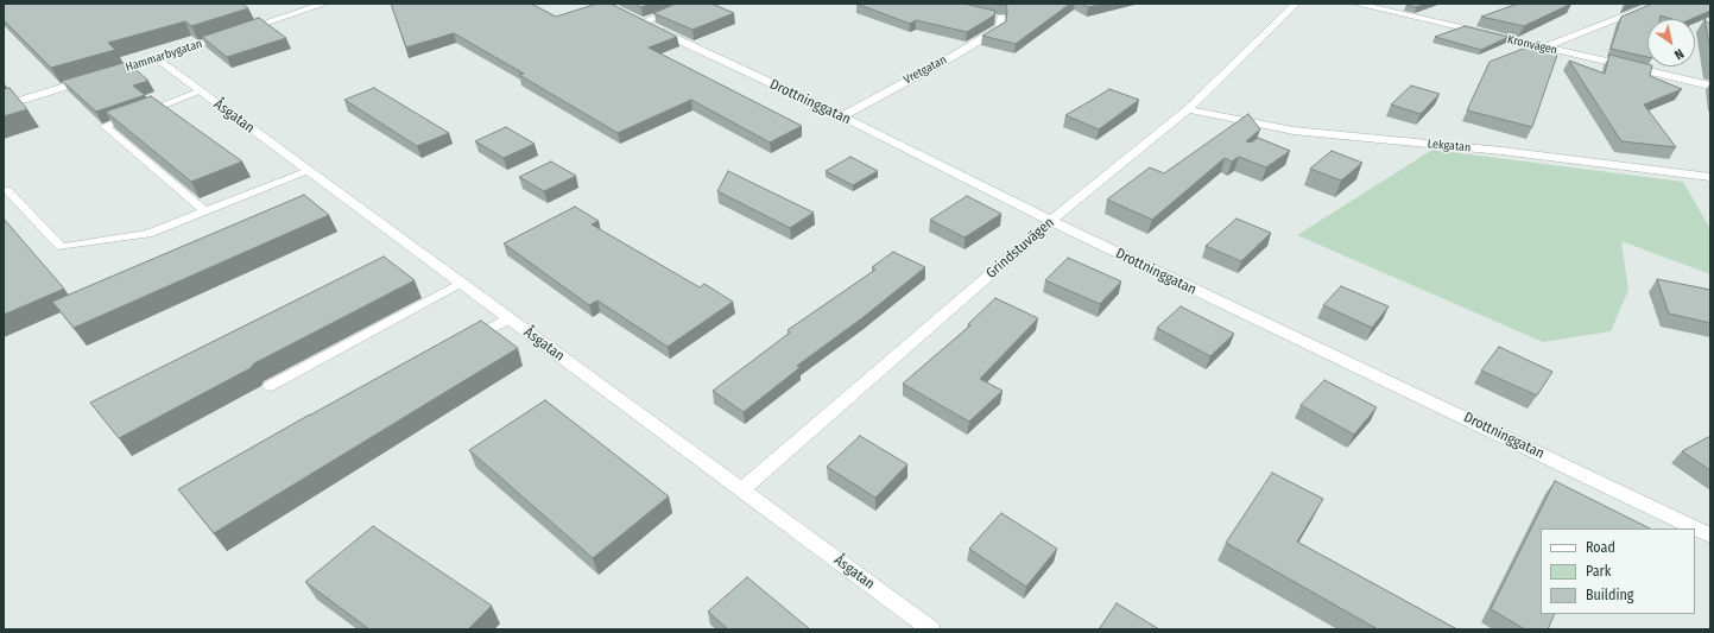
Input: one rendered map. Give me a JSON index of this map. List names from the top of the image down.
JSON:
{
  "streets": {
    "street": [
      "Kronvägen",
      "Hammarbygatan",
      "Vretgatan",
      "Drottninggatan",
      "Åsgatan",
      "Lekgatan",
      "Grindstuvägen"
    ]
  },
  "crossings": [
    ["Hammarbygatan", "Åsgatan"],
    ["Vretgatan", "Drottninggatan"],
    ["Drottninggatan", "Grindstuvägen"],
    ["Åsgatan", "Grindstuvägen"],
    ["Lekgatan", "Grindstuvägen"]
  ],
  "legend": ["Road", "Park", "Building"],
  "north": "bottom right"
}
